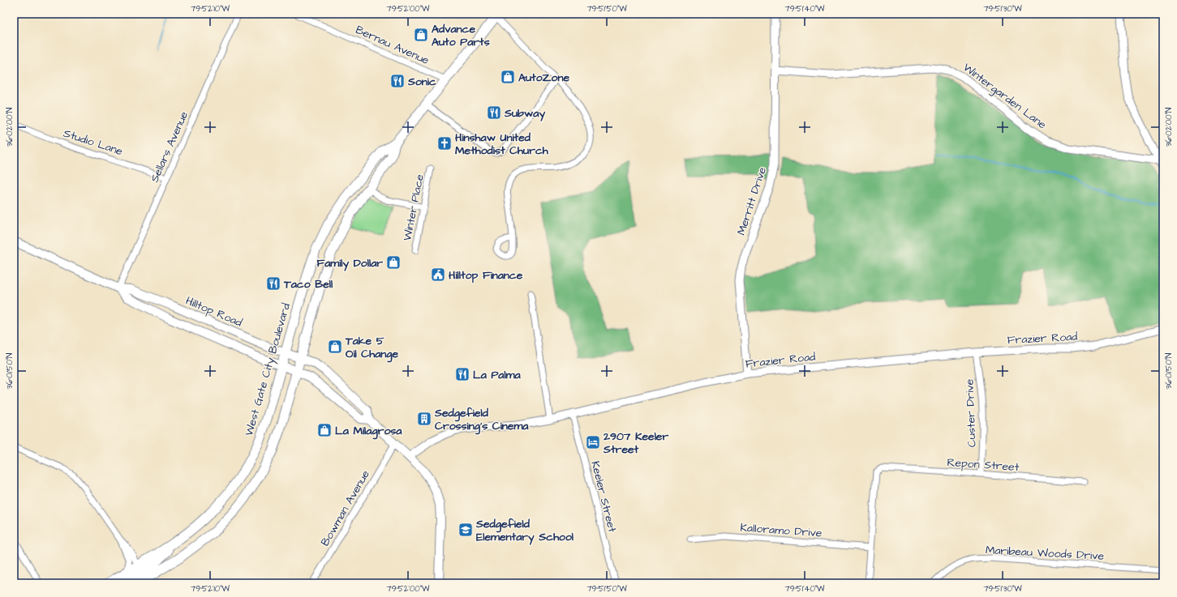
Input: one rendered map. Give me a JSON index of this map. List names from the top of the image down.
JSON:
{
  "streets": {
    "main road": ["Hilltop Road", "West Gate City Boulevard"],
    "street": [
      "Bernau Avenue",
      "Wintergarden Lane",
      "Studio Lane",
      "Sellars Avenue",
      "Merritt Drive",
      "Winter Place",
      "Frazier Road",
      "Custer Drive",
      "Repon Street",
      "Keeler Street",
      "Bowman Avenue",
      "Kalloramo Drive",
      "Maribeau Woods Drive"
    ]
  },
  "crossings": [
    ["Bernau Avenue", "West Gate City Boulevard"],
    ["Wintergarden Lane", "Merritt Drive"],
    ["Studio Lane", "Sellars Avenue"],
    ["Sellars Avenue", "Hilltop Road"],
    ["Merritt Drive", "Frazier Road"],
    ["Hilltop Road", "West Gate City Boulevard"],
    ["Frazier Road", "Custer Drive"],
    ["Frazier Road", "Keeler Street"],
    ["Custer Drive", "Repon Street"],
    ["Repon Street", "Kalloramo Drive"]
  ],
  "places": {
    "shop": [
      "Advance Auto Parts",
      "AutoZone",
      "Family Dollar",
      "Take 5 Oil Change",
      "La Milagrosa"
    ],
    "restaurant": [
      "Sonic",
      "Subway",
      "Taco Bell",
      "La Palma"
    ],
    "church": ["Hinshaw United Methodist Church"],
    "public building": ["Hilltop Finance"],
    "building": ["Sedgefield Crossing's Cinema"],
    "hotel": ["2907 Keeler Street"],
    "school or university": ["Sedgefield Elementary School"]
  },
  "coordinates": [
    "79°52'10\"W",
    "79°52'00\"W",
    "79°51'50\"W",
    "79°51'40\"W",
    "79°51'30\"W",
    "36°02'00\"N",
    "36°01'50\"N"
  ]
}
